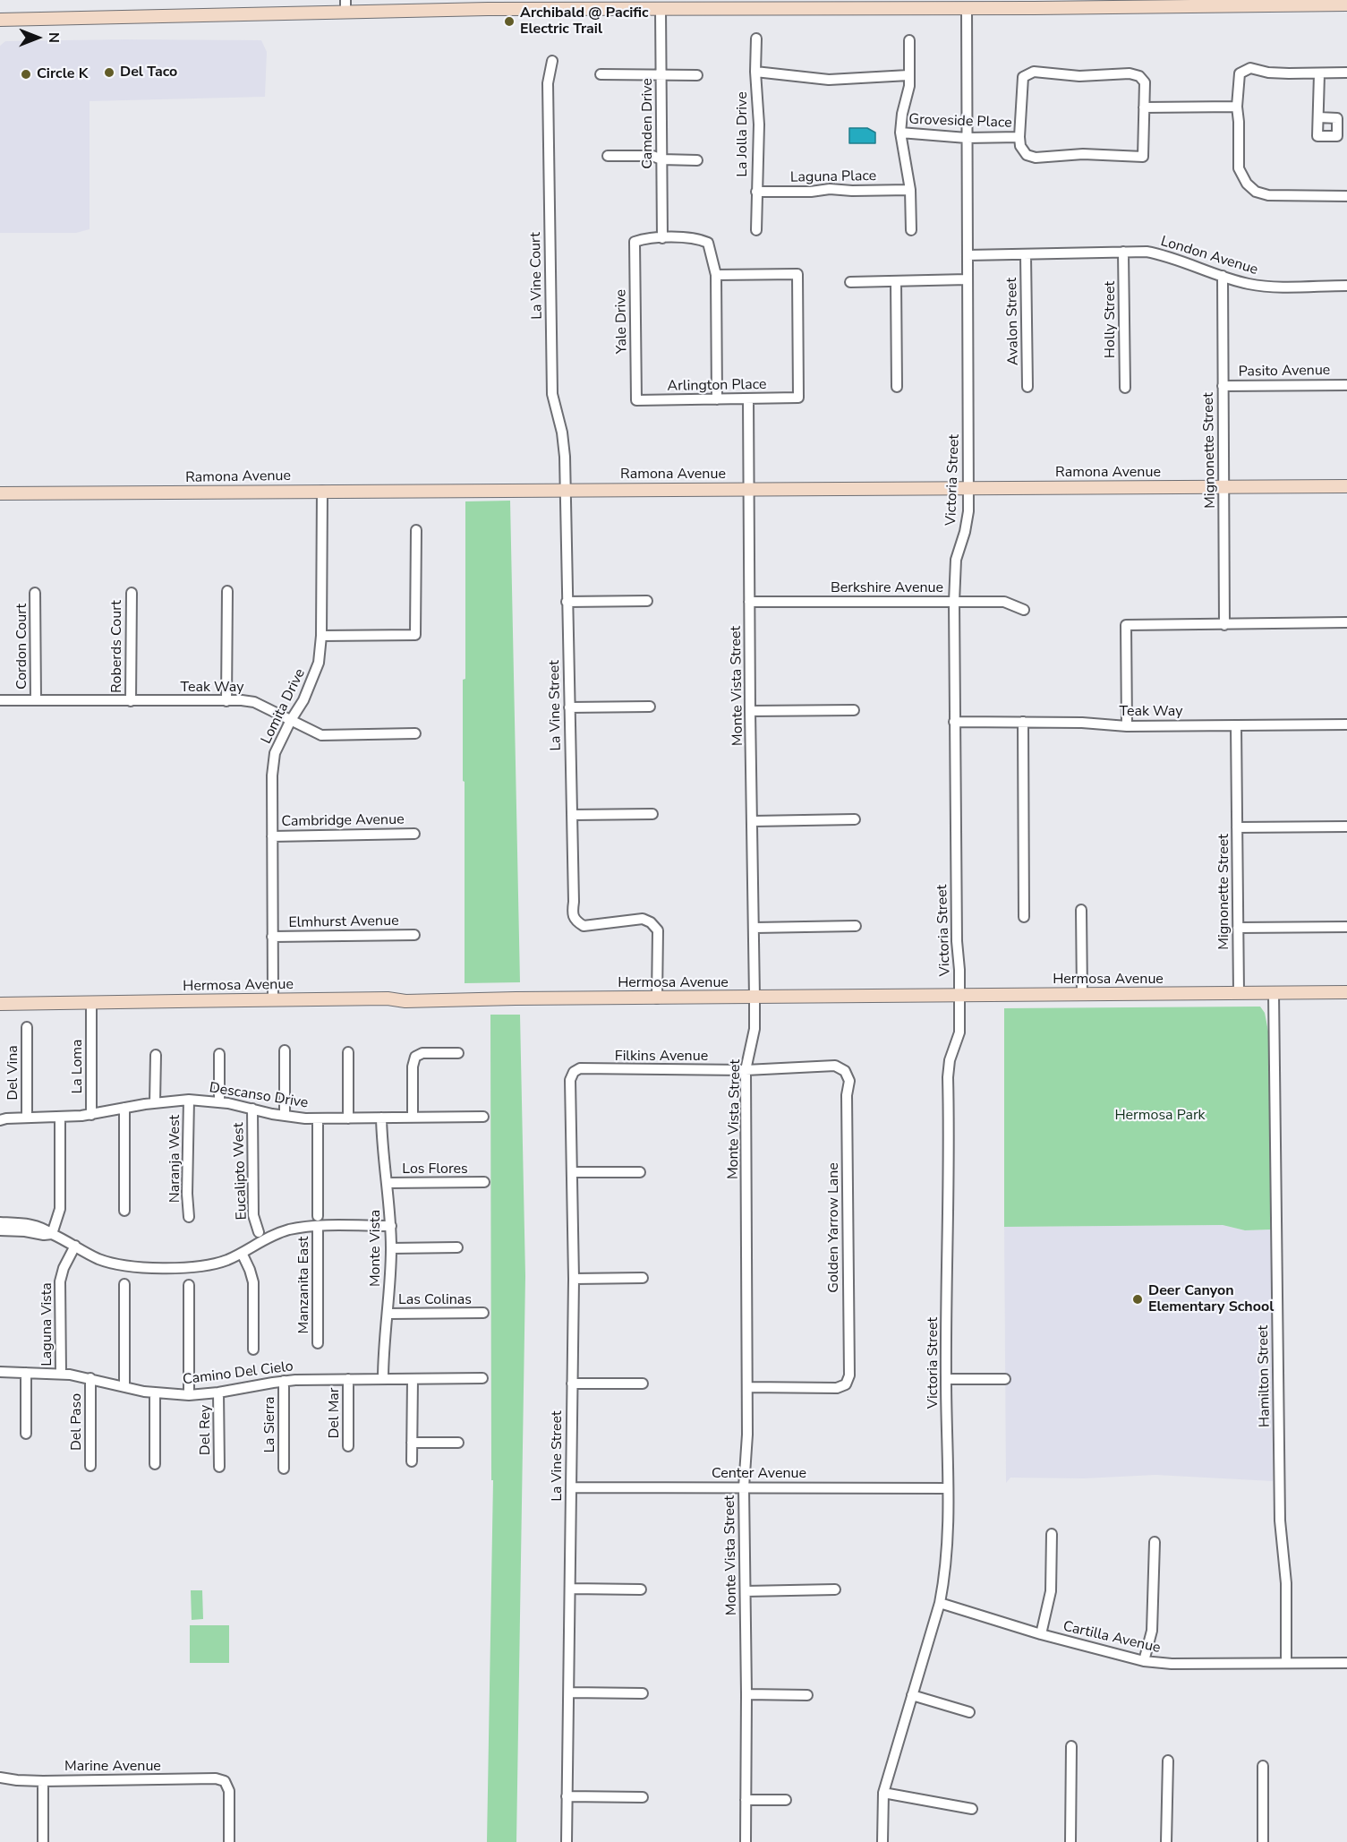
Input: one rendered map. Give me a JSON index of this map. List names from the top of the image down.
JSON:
{
  "streets": {
    "street": [
      "Groveside Place",
      "Camden Drive",
      "La Jolla Drive",
      "Laguna Place",
      "London Avenue",
      "La Vine Court",
      "Holly Street",
      "Yale Drive",
      "Avalon Street",
      "Pasito Avenue",
      "Arlington Place",
      "Mignonette Street",
      "Ramona Avenue",
      "Victoria Street",
      "Berkshire Avenue",
      "Cordon Court",
      "Roberds Court",
      "Monte Vista Street",
      "Teak Way",
      "La Vine Street",
      "Lomita Drive",
      "Cambridge Avenue",
      "Elmhurst Avenue",
      "Hermosa Avenue",
      "Filkins Avenue",
      "La Loma",
      "Del Vina",
      "Descanso Drive",
      "Naranja West",
      "Los Flores",
      "Eucalipto West",
      "Golden Yarrow Lane",
      "Monte Vista",
      "Manzanita East",
      "Las Colinas",
      "Laguna Vista",
      "Camino Del Cielo",
      "Hamilton Street",
      "Del Mar",
      "Del Paso",
      "La Sierra",
      "Del Rey",
      "Center Avenue",
      "Cartilla Avenue",
      "Marine Avenue"
    ]
  },
  "crossings": [
    ["Groveside Place", "Victoria Street"],
    ["Camden Drive", "Yale Drive"],
    ["La Jolla Drive", "Laguna Place"],
    ["London Avenue", "Holly Street"],
    ["London Avenue", "Avalon Street"],
    ["London Avenue", "Mignonette Street"],
    ["London Avenue", "Victoria Street"],
    ["La Vine Court", "Ramona Avenue"],
    ["La Vine Court", "La Vine Street"],
    ["Yale Drive", "Arlington Place"],
    ["Pasito Avenue", "Mignonette Street"],
    ["Arlington Place", "Monte Vista Street"],
    ["Mignonette Street", "Ramona Avenue"],
    ["Mignonette Street", "Teak Way"],
    ["Mignonette Street", "Hermosa Avenue"],
    ["Ramona Avenue", "Victoria Street"],
    ["Ramona Avenue", "Monte Vista Street"],
    ["Ramona Avenue", "La Vine Street"],
    ["Ramona Avenue", "Lomita Drive"],
    ["Victoria Street", "Berkshire Avenue"],
    ["Victoria Street", "Teak Way"],
    ["Victoria Street", "Hermosa Avenue"],
    ["Victoria Street", "Center Avenue"],
    ["Victoria Street", "Cartilla Avenue"],
    ["Berkshire Avenue", "Monte Vista Street"],
    ["Cordon Court", "Teak Way"],
    ["Roberds Court", "Teak Way"],
    ["Monte Vista Street", "Hermosa Avenue"],
    ["Monte Vista Street", "Filkins Avenue"],
    ["Monte Vista Street", "Golden Yarrow Lane"],
    ["Monte Vista Street", "Center Avenue"],
    ["Teak Way", "Lomita Drive"],
    ["La Vine Street", "Hermosa Avenue"],
    ["La Vine Street", "Filkins Avenue"],
    ["La Vine Street", "Center Avenue"],
    ["Lomita Drive", "Cambridge Avenue"],
    ["Lomita Drive", "Elmhurst Avenue"],
    ["Lomita Drive", "Hermosa Avenue"],
    ["Hermosa Avenue", "La Loma"],
    ["Hermosa Avenue", "Hamilton Street"],
    ["Filkins Avenue", "Golden Yarrow Lane"],
    ["La Loma", "Descanso Drive"],
    ["Del Vina", "Descanso Drive"],
    ["Descanso Drive", "Naranja West"],
    ["Descanso Drive", "Eucalipto West"],
    ["Descanso Drive", "Monte Vista"],
    ["Los Flores", "Monte Vista"],
    ["Monte Vista", "Las Colinas"],
    ["Monte Vista", "Camino Del Cielo"],
    ["Laguna Vista", "Camino Del Cielo"],
    ["Camino Del Cielo", "Del Mar"],
    ["Camino Del Cielo", "Del Paso"],
    ["Camino Del Cielo", "La Sierra"],
    ["Camino Del Cielo", "Del Rey"],
    ["Hamilton Street", "Cartilla Avenue"]
  ],
  "parks": ["Hermosa Park"],
  "places": [
    "Archibald @ Pacific Electric Trail",
    "Del Taco",
    "Circle K",
    "Deer Canyon Elementary School"
  ],
  "north": "right"
}
